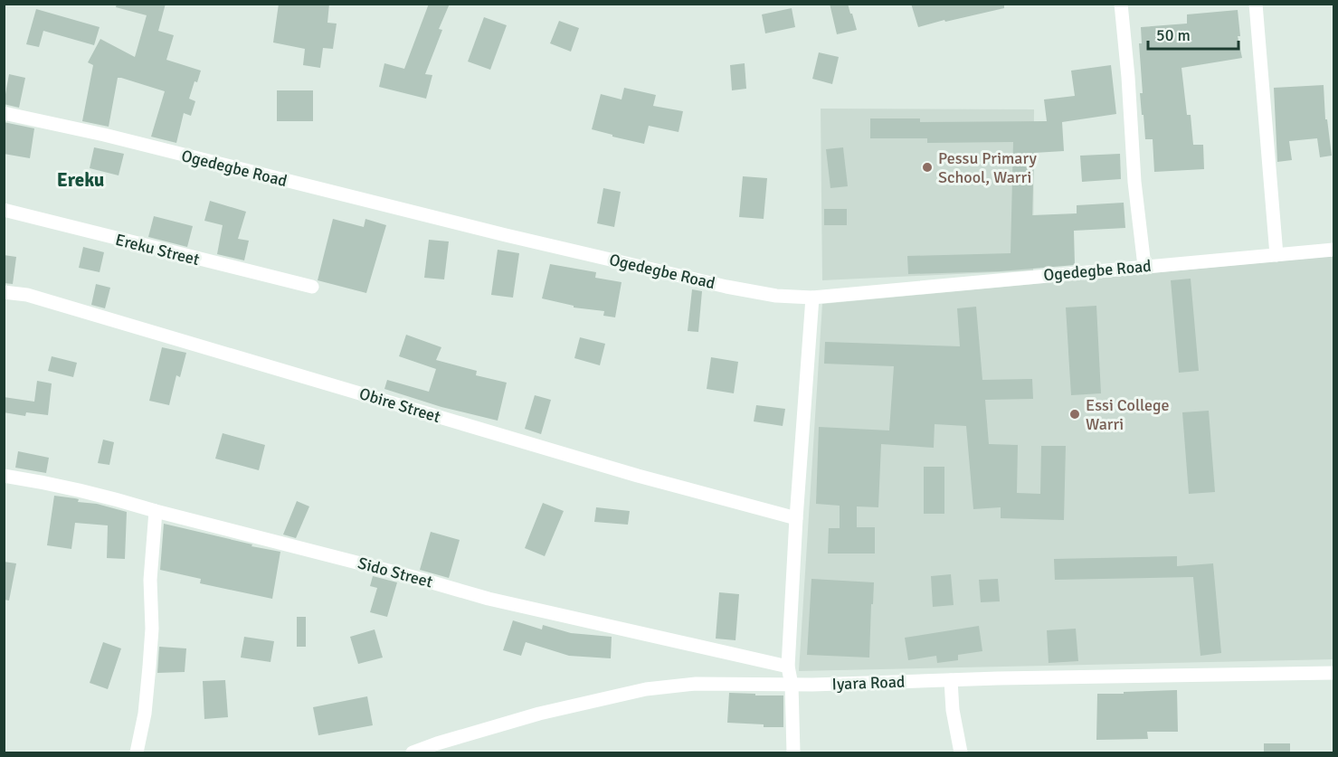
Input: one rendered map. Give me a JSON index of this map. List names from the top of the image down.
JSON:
{
  "streets": {
    "street": [
      "Ogedegbe Road",
      "Ereku Street",
      "Obire Street",
      "Sido Street",
      "Iyara Road"
    ]
  },
  "districts": ["Ereku"],
  "places": ["Pessu Primary School, Warri", "Essi College Warri"],
  "scale_bar": "50 m"
}
